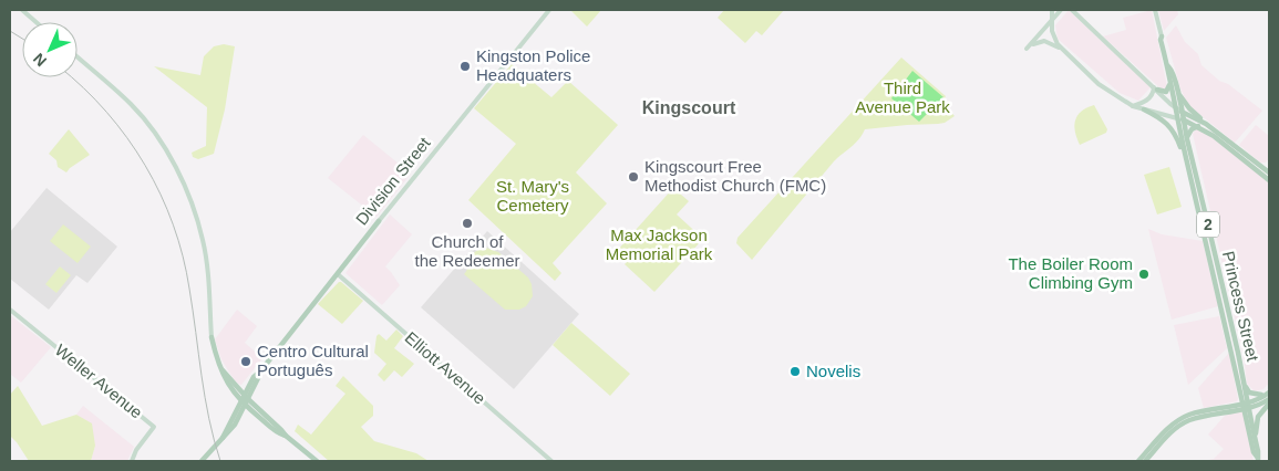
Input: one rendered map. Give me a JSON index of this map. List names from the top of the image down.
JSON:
{
  "streets": {
    "main road": [
      "Division Street",
      "2",
      "Princess Street",
      "Elliott Avenue",
      "Weller Avenue"
    ]
  },
  "crossings": [
    ["Division Street", "Elliott Avenue"]
  ],
  "districts": ["Kingscourt"],
  "parks": ["Third Avenue Park", "St. Mary's Cemetery", "Max Jackson Memorial Park"],
  "places": [
    "Kingston Police Headquaters",
    "Kingscourt Free Methodist Church (FMC)",
    "Church of the Redeemer",
    "The Boiler Room Climbing Gym",
    "Centro Cultural Português",
    "Novelis"
  ],
  "north": "bottom left"
}
